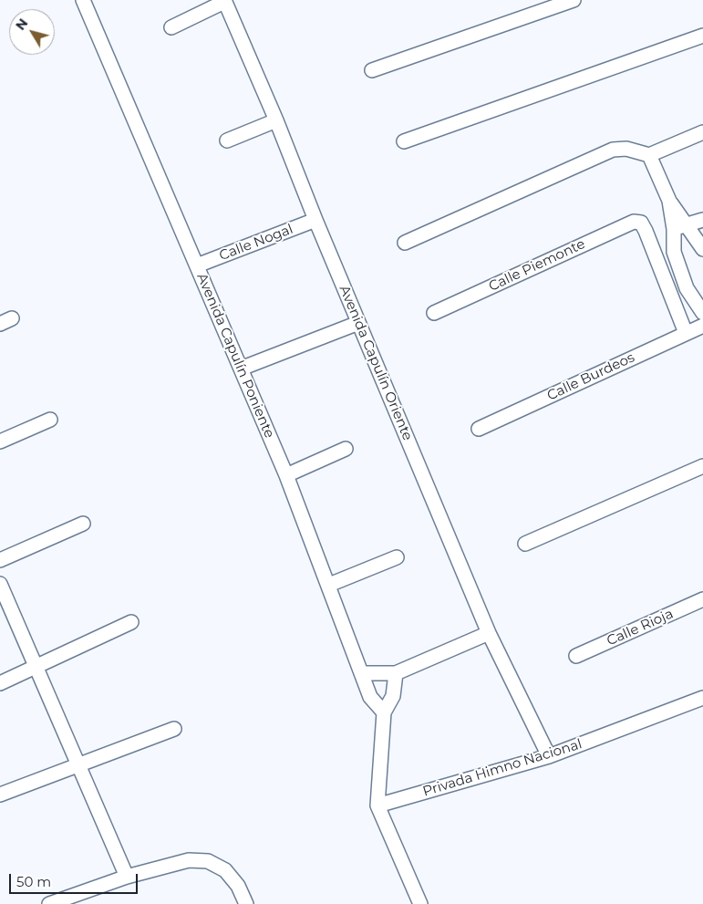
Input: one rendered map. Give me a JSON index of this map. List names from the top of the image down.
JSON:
{
  "streets": {
    "street": [
      "Calle Nogal",
      "Calle Piemonte",
      "Avenida Capulín Poniente",
      "Avenida Capulín Oriente",
      "Calle Burdeos",
      "Calle Rioja",
      "Privada Himno Nacional"
    ]
  },
  "crossings": [
    ["Calle Nogal", "Avenida Capulín Poniente"],
    ["Calle Nogal", "Avenida Capulín Oriente"],
    ["Calle Piemonte", "Calle Burdeos"],
    ["Avenida Capulín Oriente", "Privada Himno Nacional"]
  ],
  "scale_bar": "50 m",
  "north": "top left"
}
